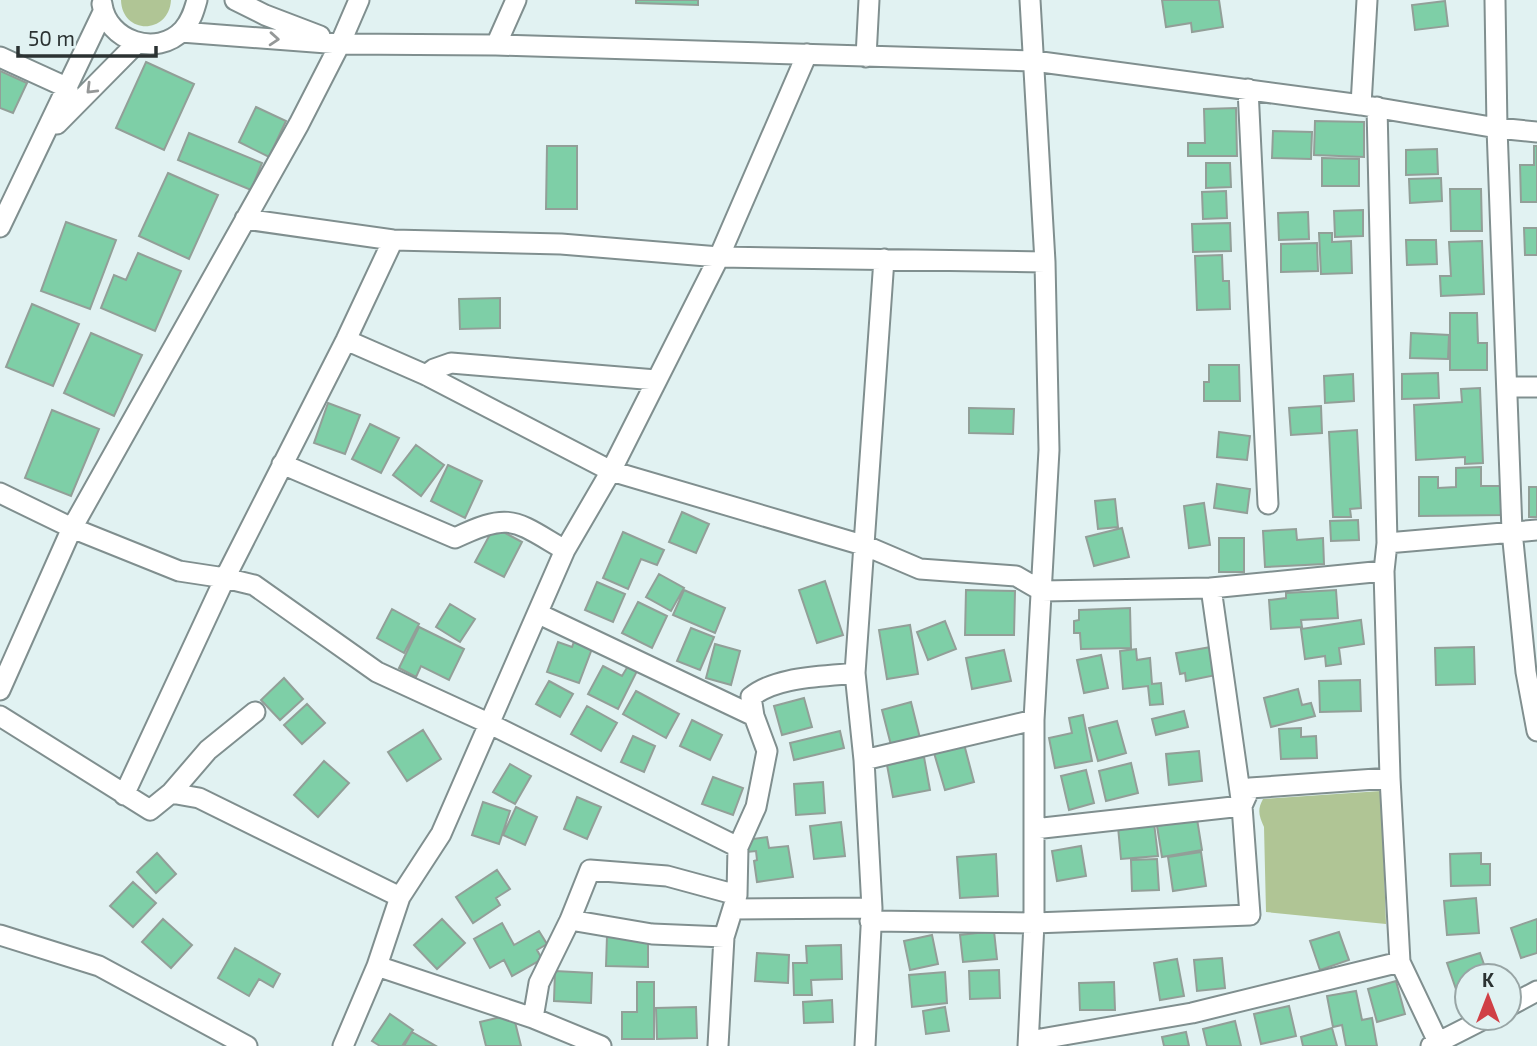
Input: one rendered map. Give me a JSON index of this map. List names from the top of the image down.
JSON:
{
  "scale_bar": "50 m",
  "north": "top"
}
